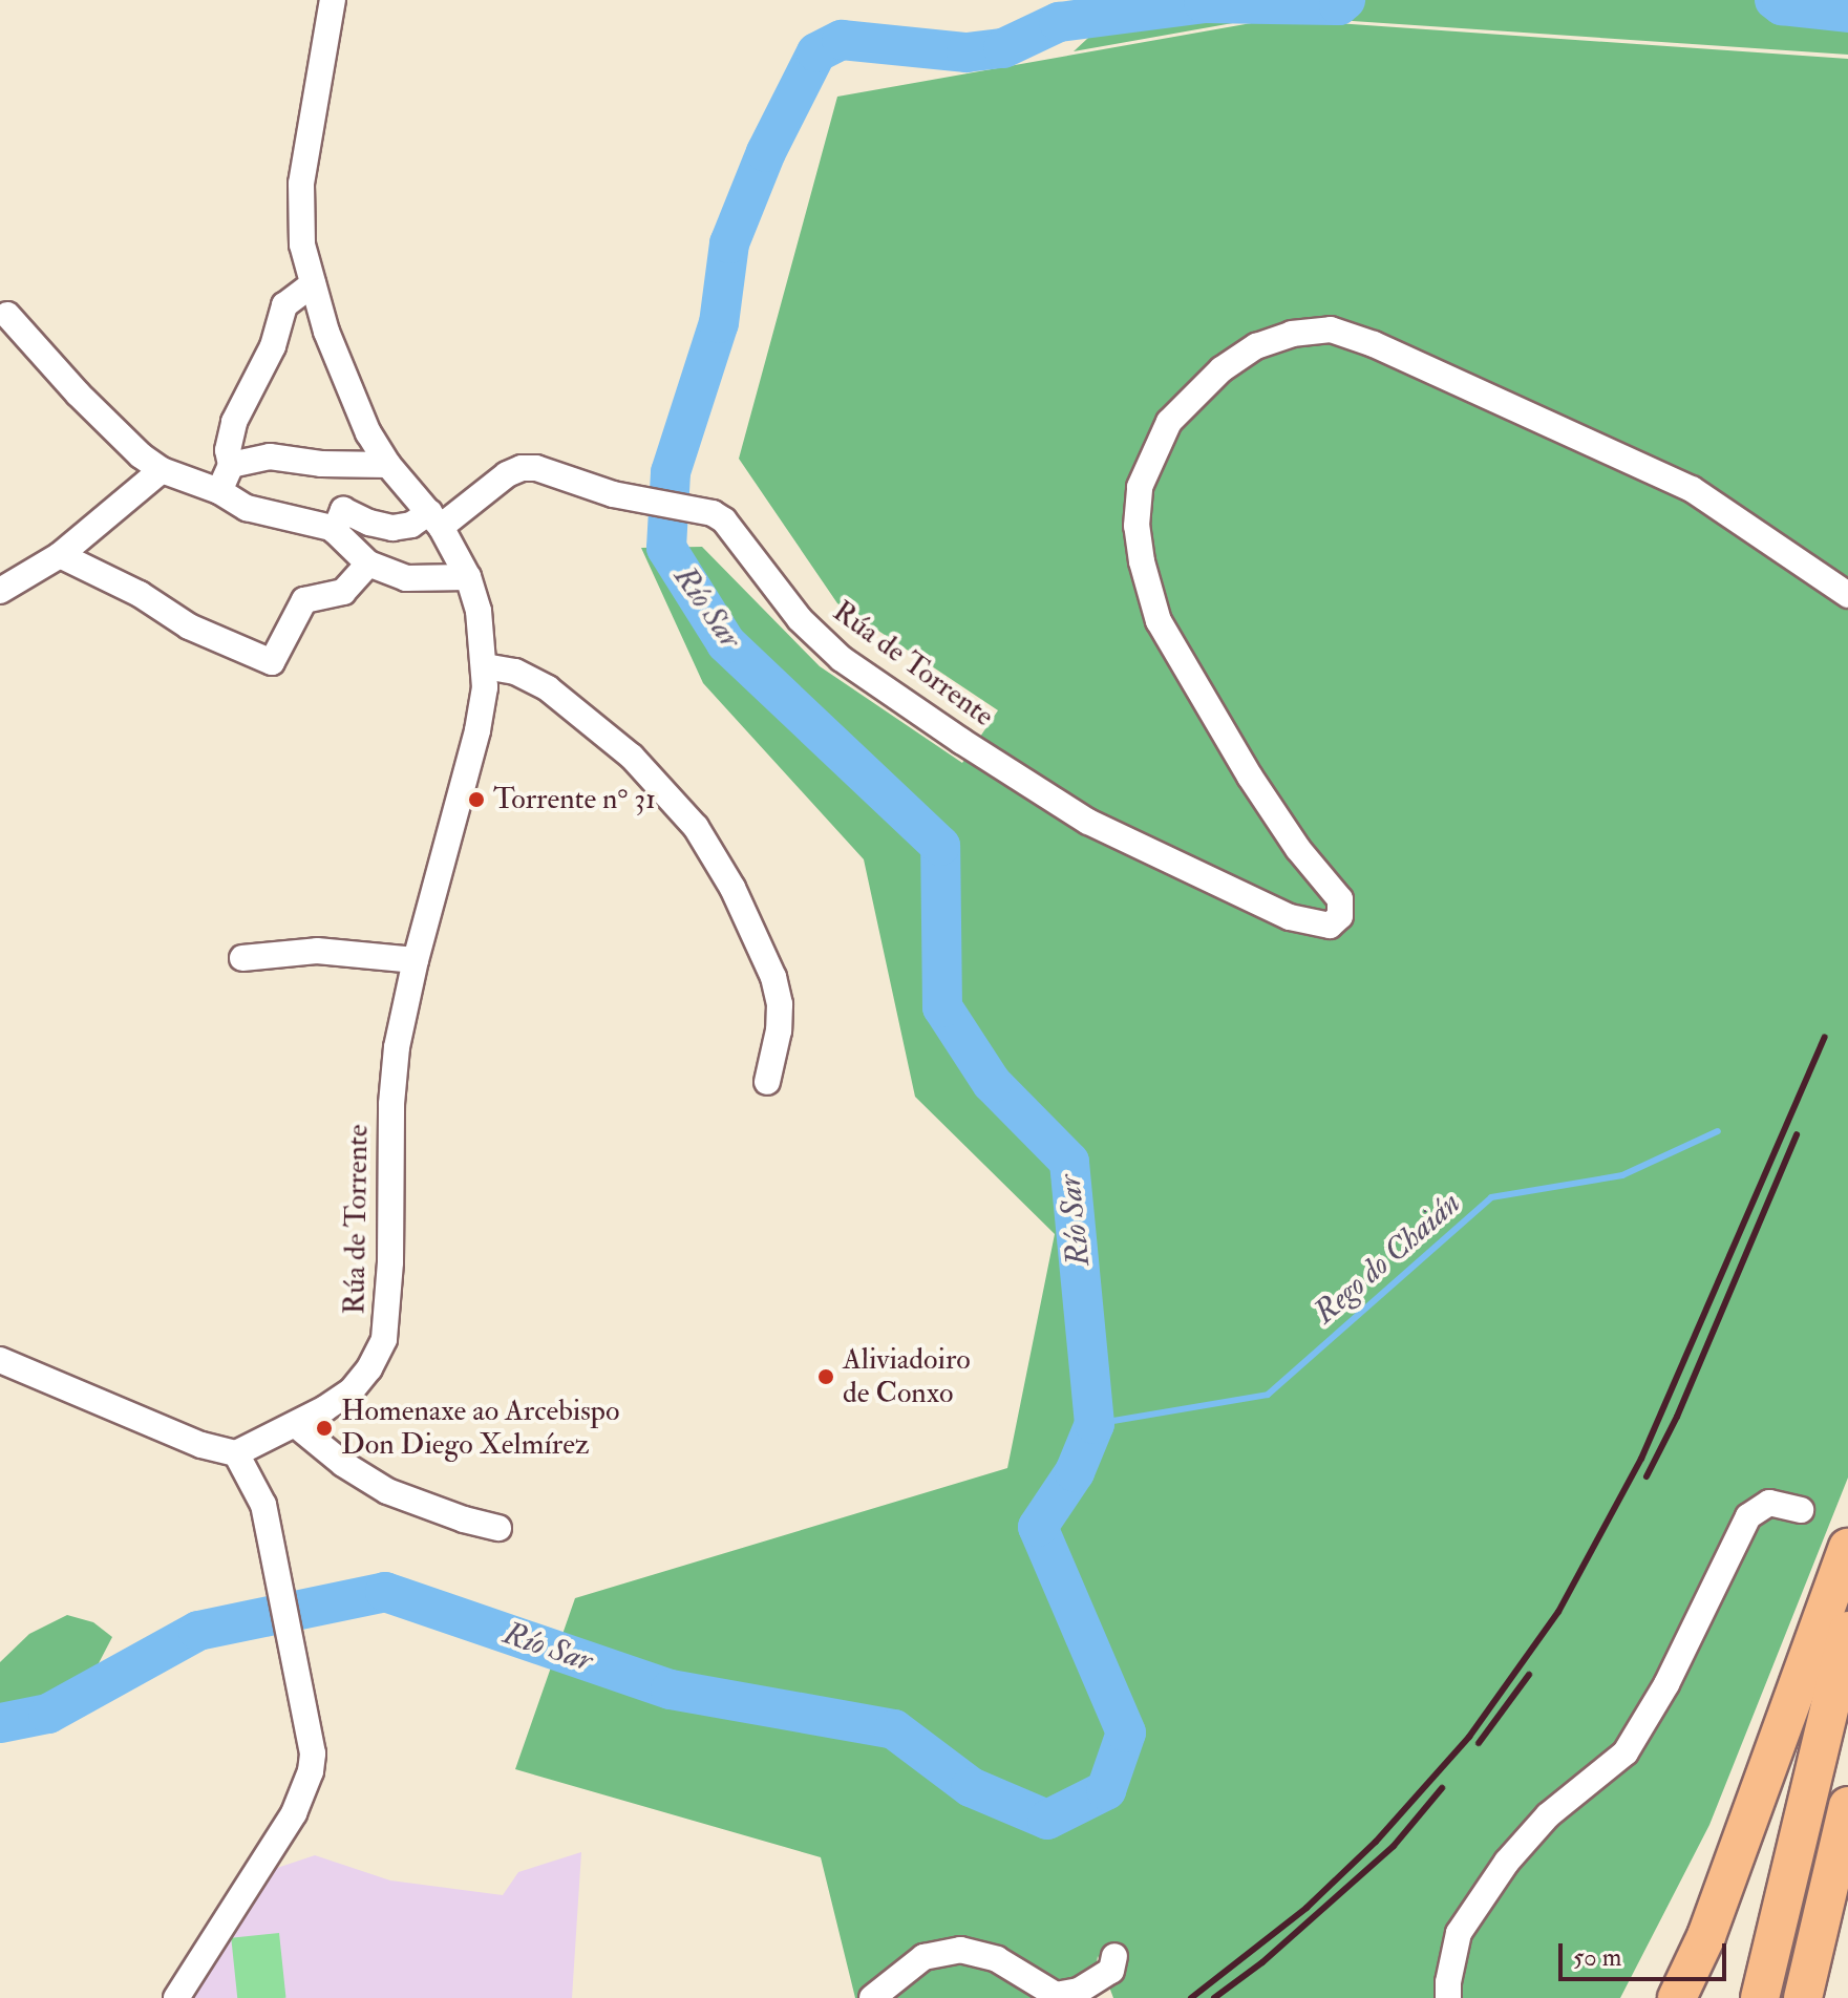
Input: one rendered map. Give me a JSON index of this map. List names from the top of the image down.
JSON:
{
  "streets": {
    "street": ["Rúa de Torrente"]
  },
  "water": ["Río Sar", "Rego do Chaián"],
  "places": ["Torrente n° 31", "Aliviadoiro de Conxo", "Homenaxe ao Arcebispo Don Diego Xelmírez"],
  "scale_bar": "50 m"
}
